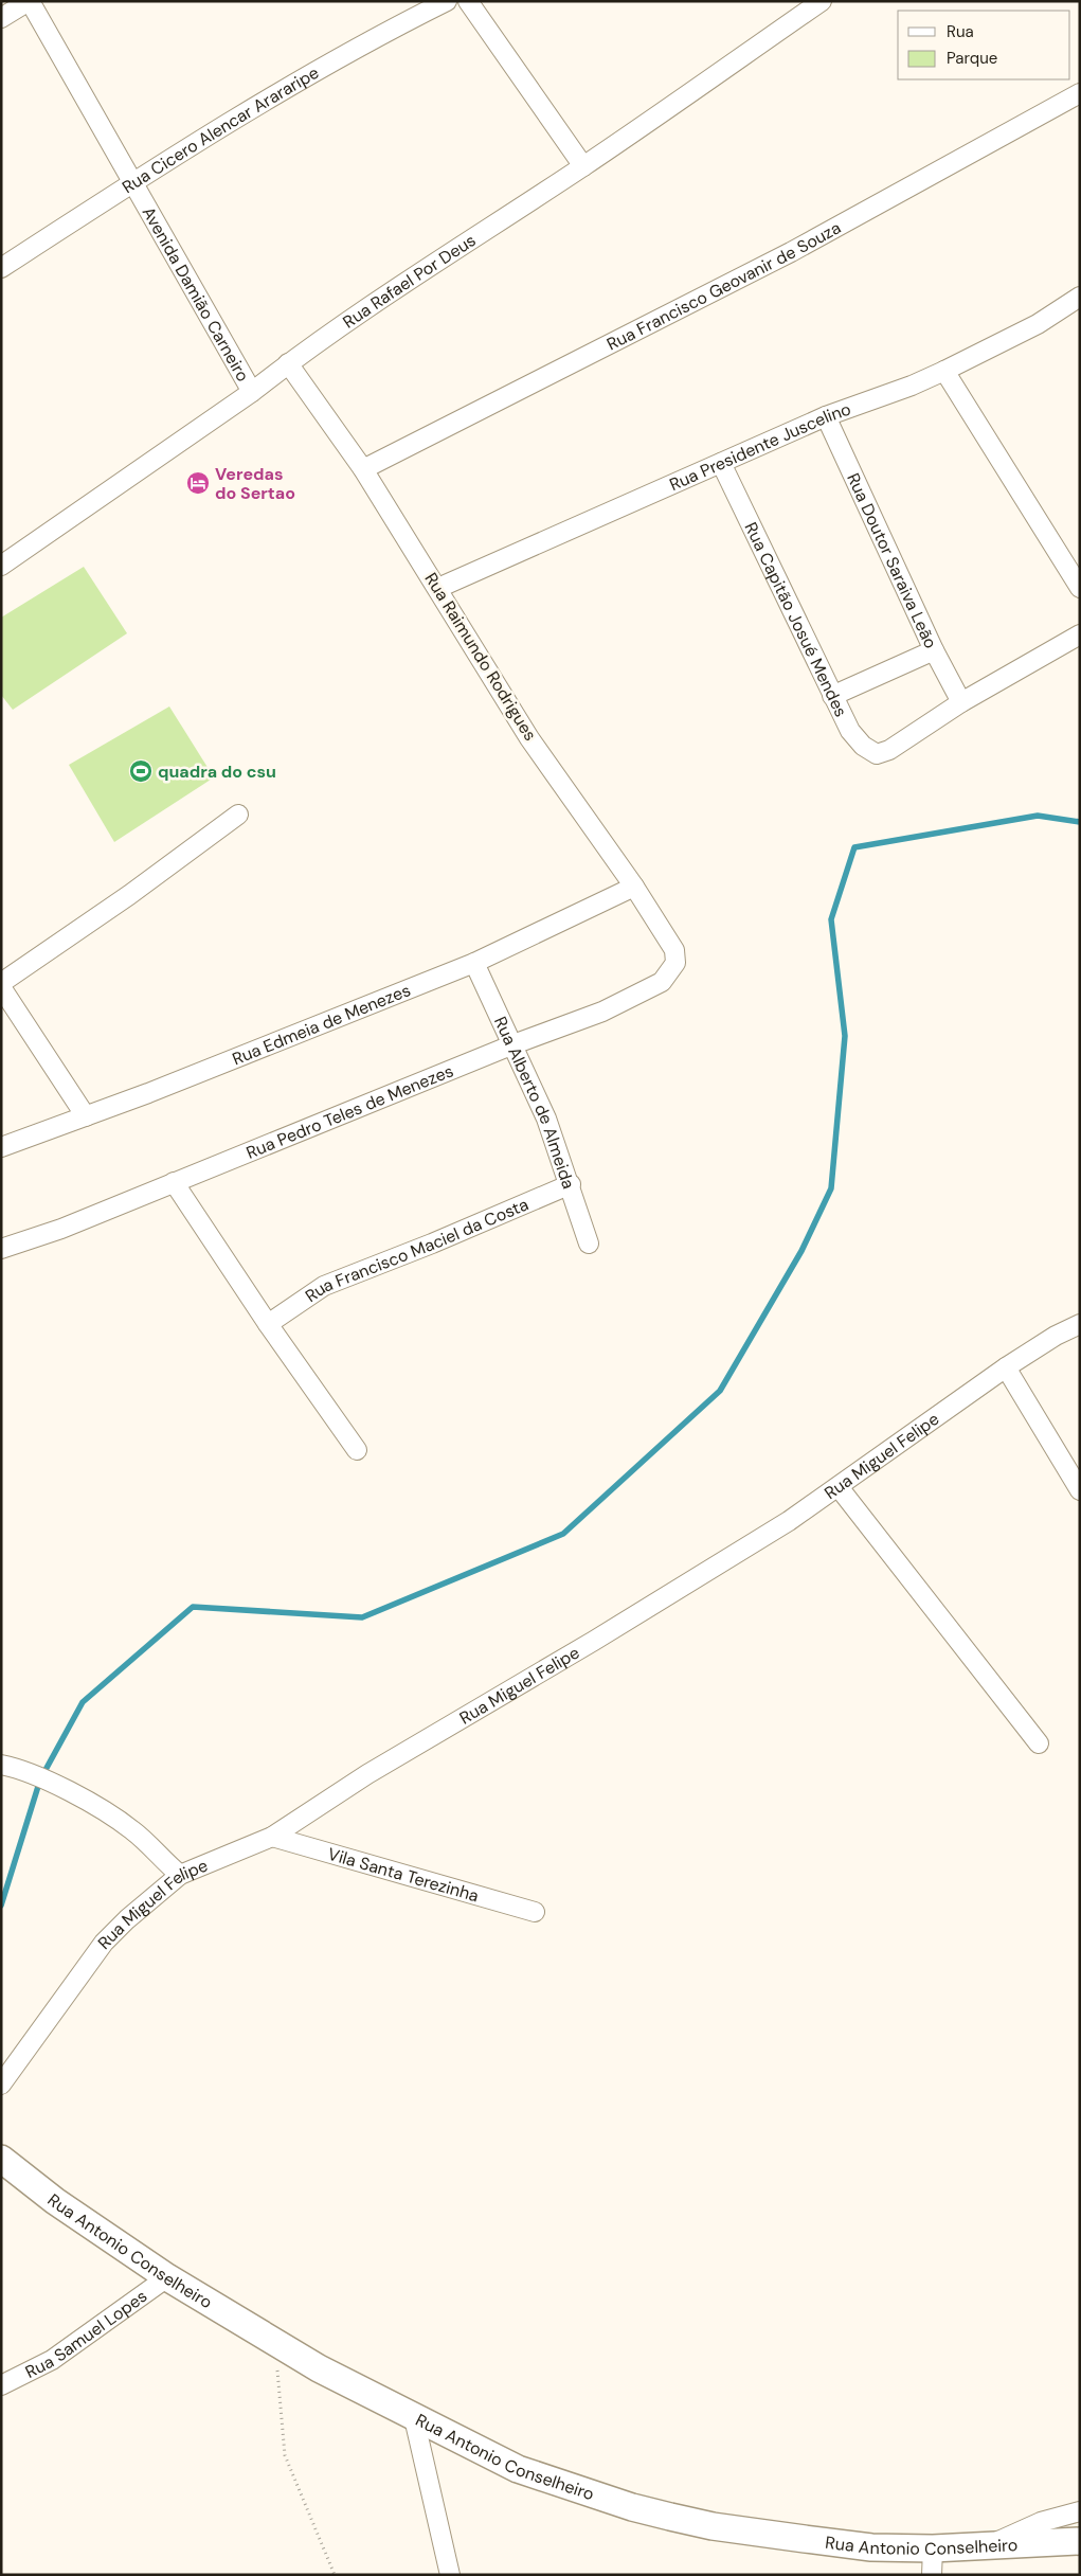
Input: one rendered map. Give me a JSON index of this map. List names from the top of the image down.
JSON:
{
  "streets": {
    "street": [
      "Rua Cicero Alencar Arararipe",
      "Rua Rafael Por Deus",
      "Rua Francisco Geovanir de Souza",
      "Avenida Damião Carneiro",
      "Rua Presidente Juscelino",
      "Rua Doutor Saraiva Leão",
      "Rua Capitão Josué Mendes",
      "Rua Raimundo Rodrigues",
      "Rua Edmeia de Menezes",
      "Rua Alberto de Almeida",
      "Rua Pedro Teles de Menezes",
      "Rua Francisco Maciel da Costa",
      "Rua Miguel Felipe",
      "Vila Santa Terezinha",
      "Rua Antonio Conselheiro",
      "Rua Samuel Lopes"
    ]
  },
  "crossings": [
    ["Rua Cicero Alencar Arararipe", "Avenida Damião Carneiro"],
    ["Rua Rafael Por Deus", "Avenida Damião Carneiro"],
    ["Rua Rafael Por Deus", "Rua Raimundo Rodrigues"],
    ["Rua Francisco Geovanir de Souza", "Rua Raimundo Rodrigues"],
    ["Rua Presidente Juscelino", "Rua Doutor Saraiva Leão"],
    ["Rua Presidente Juscelino", "Rua Capitão Josué Mendes"],
    ["Rua Presidente Juscelino", "Rua Raimundo Rodrigues"],
    ["Rua Doutor Saraiva Leão", "Rua Capitão Josué Mendes"],
    ["Rua Raimundo Rodrigues", "Rua Edmeia de Menezes"],
    ["Rua Raimundo Rodrigues", "Rua Pedro Teles de Menezes"],
    ["Rua Edmeia de Menezes", "Rua Alberto de Almeida"],
    ["Rua Alberto de Almeida", "Rua Pedro Teles de Menezes"],
    ["Rua Alberto de Almeida", "Rua Francisco Maciel da Costa"],
    ["Rua Miguel Felipe", "Vila Santa Terezinha"],
    ["Rua Antonio Conselheiro", "Rua Samuel Lopes"]
  ],
  "places": {
    "hotel": ["Veredas do Sertao"],
    "sports": ["quadra do csu"]
  },
  "legend": ["Rua", "Parque"]
}
